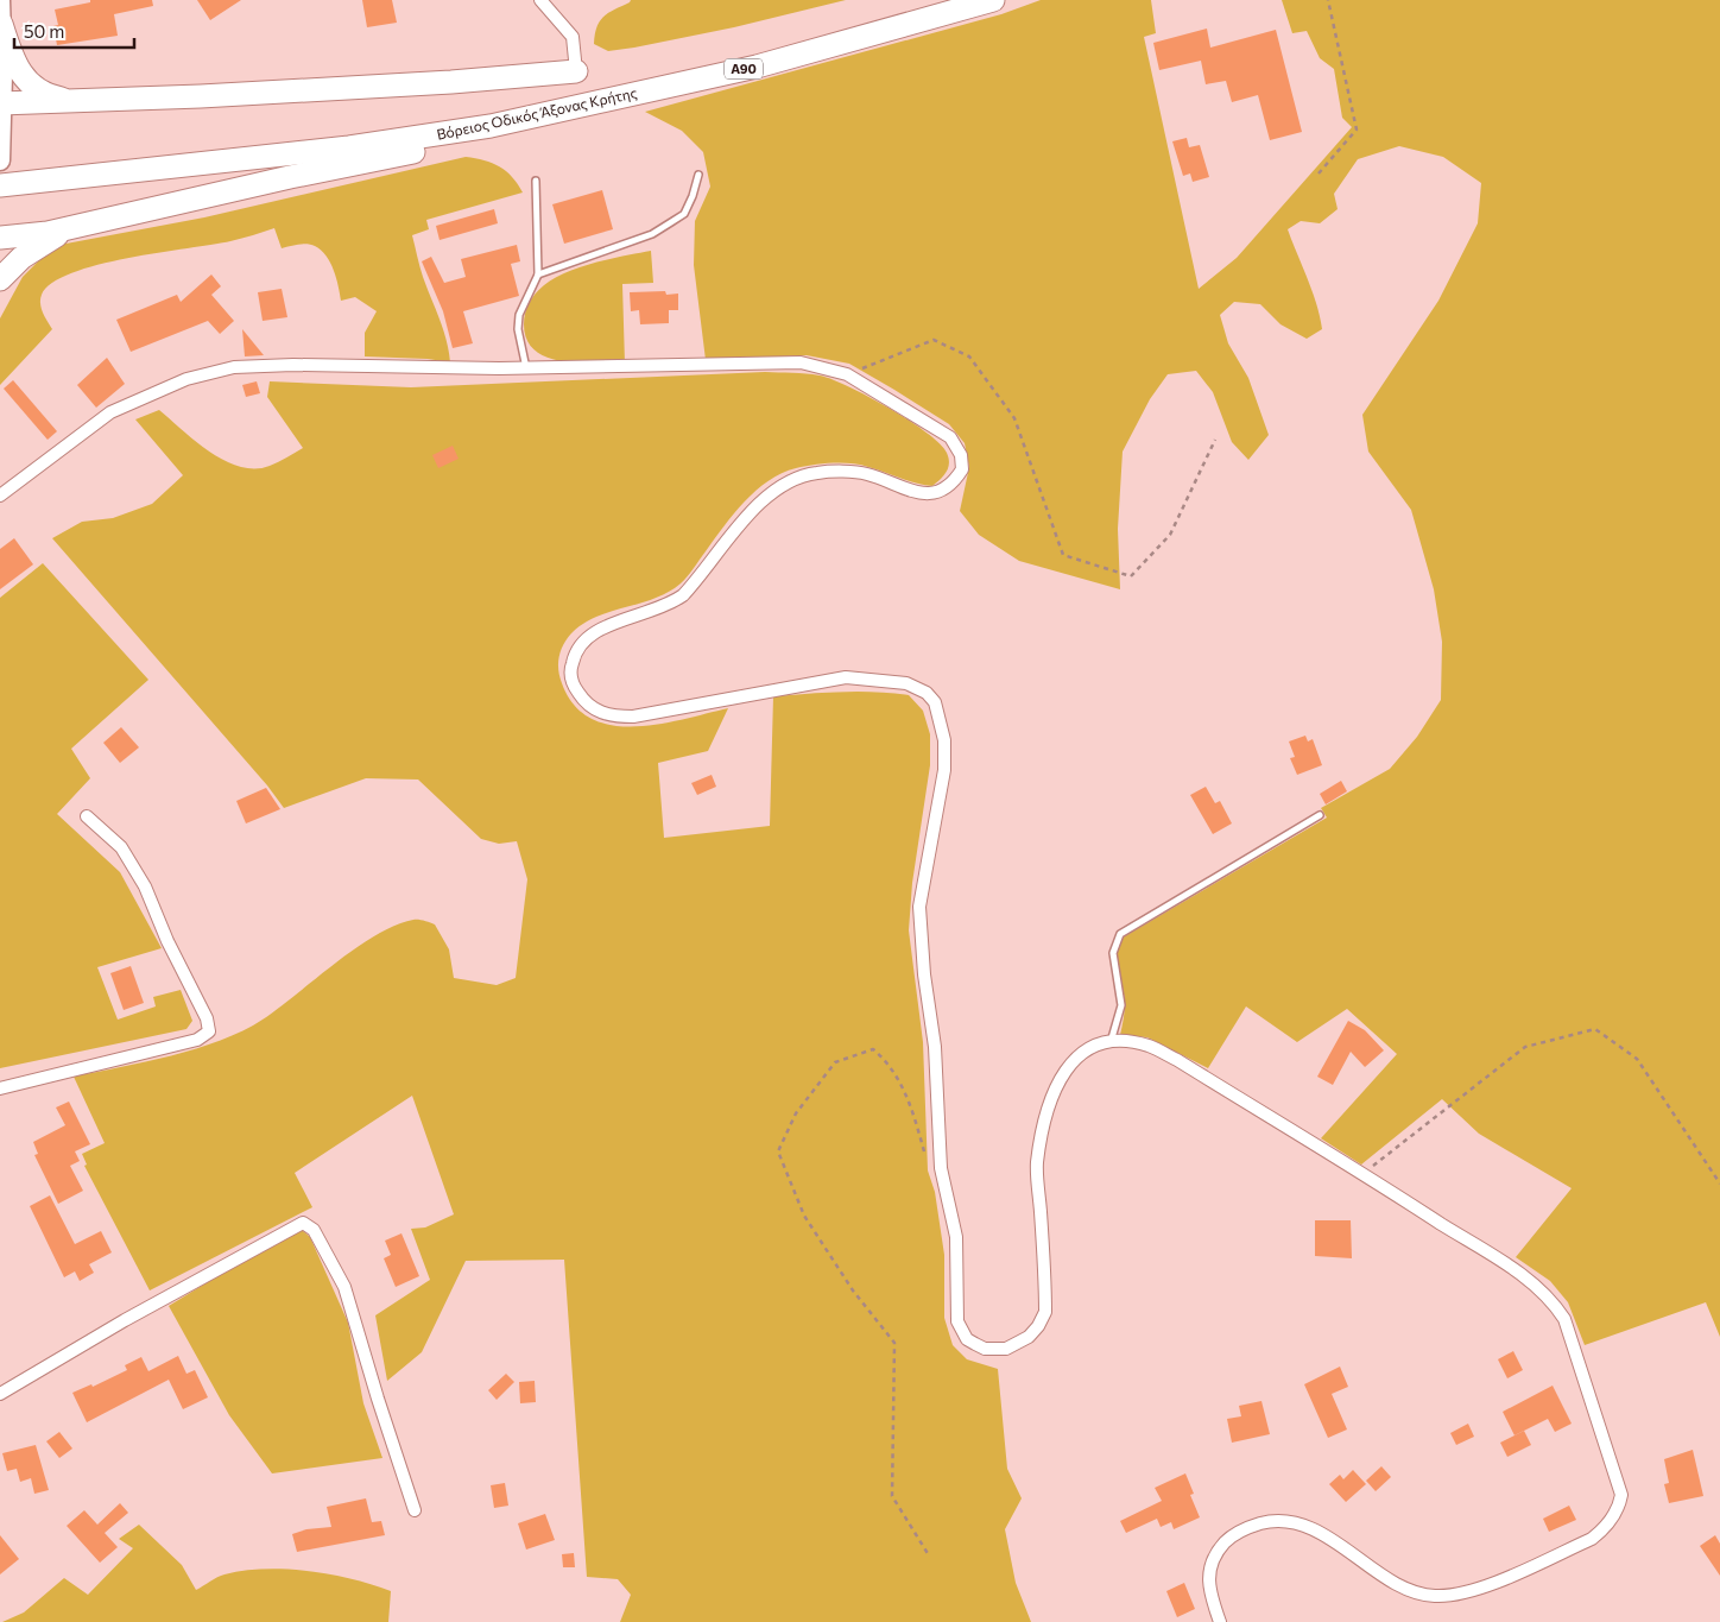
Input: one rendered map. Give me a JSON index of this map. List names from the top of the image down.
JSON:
{
  "streets": {
    "highway": ["Α90", "Βόρειος Οδικός Άξονας Κρήτης"]
  },
  "scale_bar": "50 m"
}
